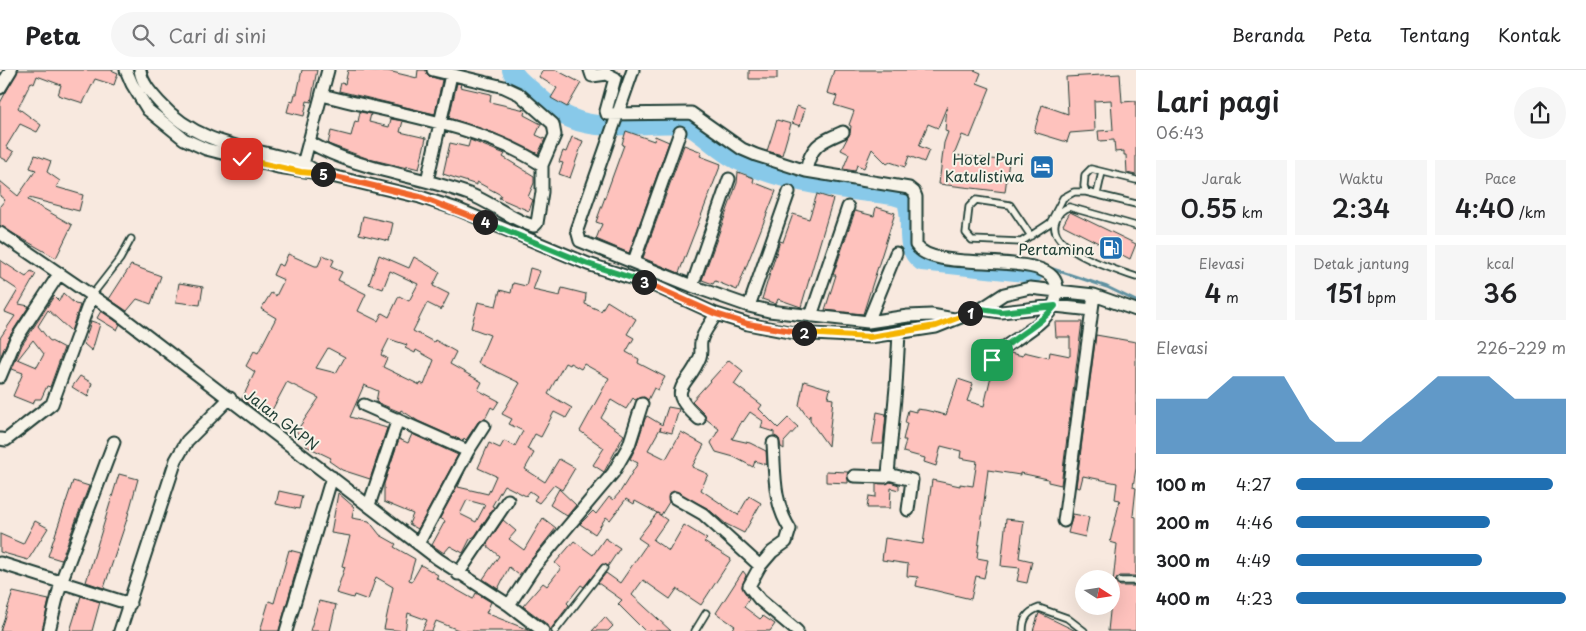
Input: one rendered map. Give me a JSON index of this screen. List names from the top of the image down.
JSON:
{
  "streets": {
    "street": ["Jalan GKPN"]
  },
  "places": {
    "hotel": ["Hotel Puri Katulistiwa"],
    "fuel station": ["Pertamina"]
  },
  "north": "right",
  "page": {
    "header": "Peta",
    "search": "Cari di sini",
    "nav": [
      "Beranda",
      "Peta",
      "Tentang",
      "Kontak"
    ],
    "heading": ["Lari pagi", "06:43"],
    "stats": [
      ["Jarak", "0.55 km"],
      ["Waktu", "2:34"],
      ["Pace", "4:40 /km"],
      ["Elevasi", "4 m"],
      ["Detak jantung", "151 bpm"],
      ["kcal", "36"]
    ],
    "pins": [
      "5",
      "4",
      "3",
      "1",
      "2"
    ],
    "chart": ["Elevasi", "226–229 m"],
    "list": [
      {
        "name": "100 m",
        "note": "4:27"
      },
      {
        "name": "200 m",
        "note": "4:46"
      },
      {
        "name": "300 m",
        "note": "4:49"
      },
      {
        "name": "400 m",
        "note": "4:23"
      }
    ]
  }
}
